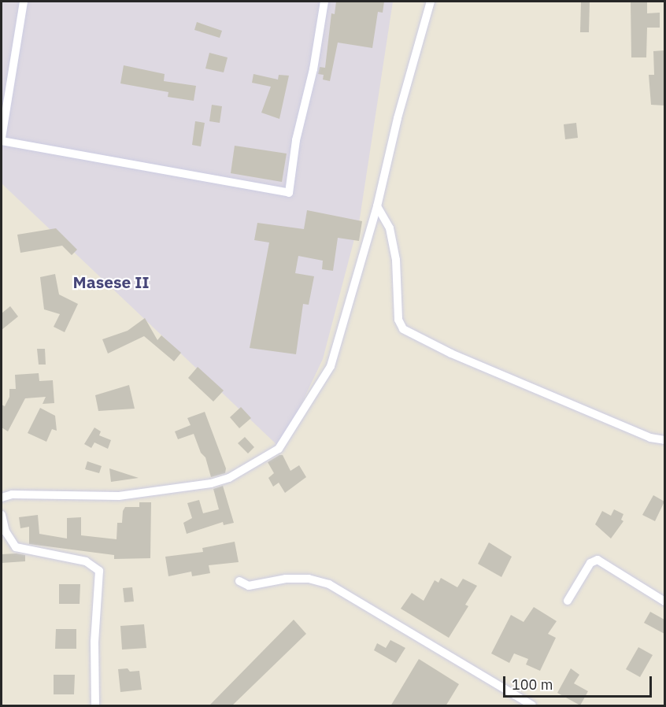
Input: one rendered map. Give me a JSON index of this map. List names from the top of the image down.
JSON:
{
  "districts": ["Masese II"],
  "scale_bar": "100 m"
}
